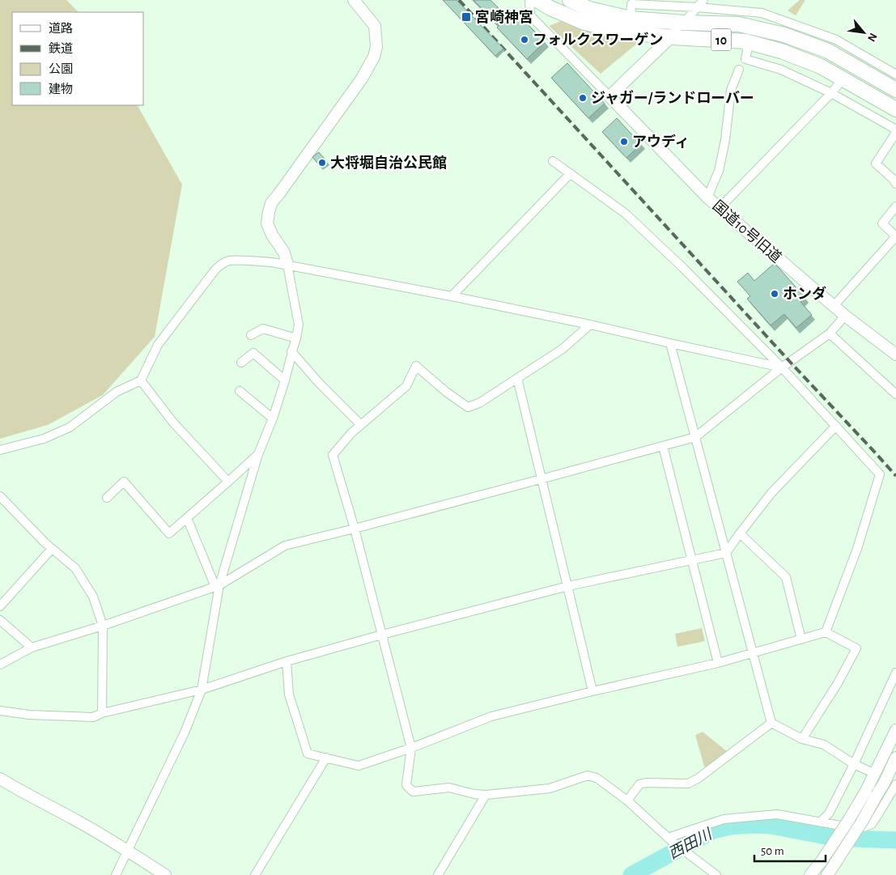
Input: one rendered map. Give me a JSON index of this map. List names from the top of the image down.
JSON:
{
  "streets": {
    "highway": ["10"],
    "street": ["国道10号旧道"]
  },
  "water": ["西田川"],
  "places": {
    "transit": ["宮崎神宮"],
    "other": [
      "フォルクスワーゲン",
      "ジャガー/ランドローバー",
      "アウディ",
      "大将堀自治公民館",
      "ホンダ"
    ]
  },
  "legend": [
    "道路",
    "鉄道",
    "公園",
    "建物"
  ],
  "scale_bar": "50 m",
  "north": "bottom right"
}
